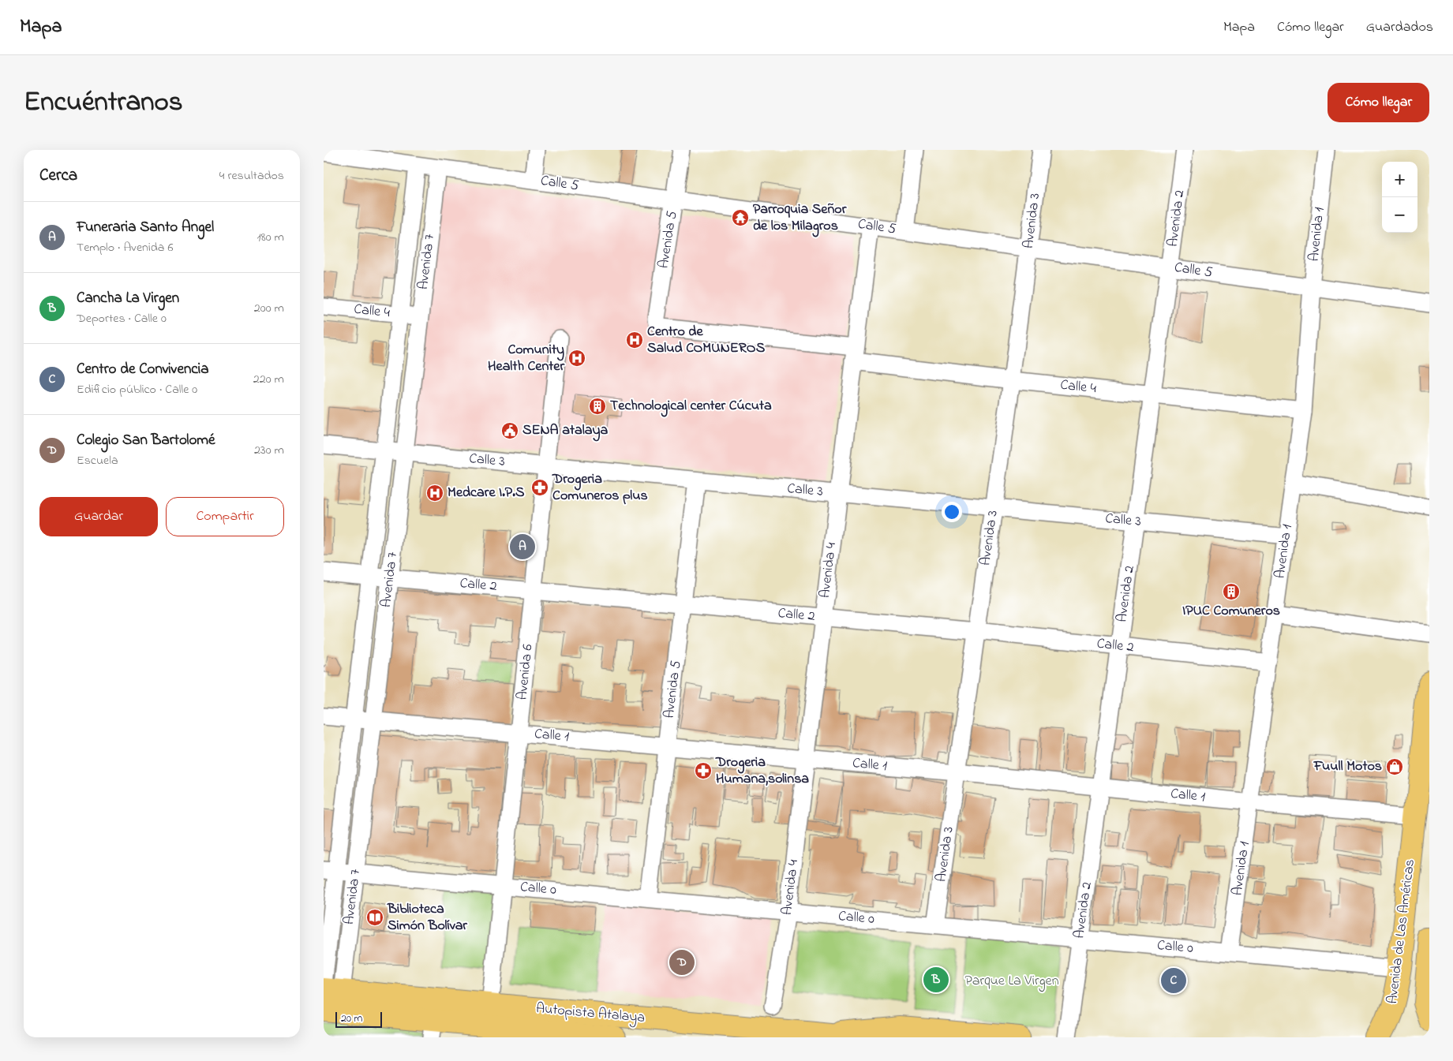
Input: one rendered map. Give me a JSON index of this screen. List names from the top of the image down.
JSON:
{
  "streets": {
    "main road": ["Avenida de Las Américas", "Autopista Atalaya"],
    "street": [
      "Calle 5",
      "Avenida 2",
      "Avenida 3",
      "Avenida 1",
      "Avenida 5",
      "Avenida 7",
      "Calle 4",
      "Calle 3",
      "Avenida 4",
      "Calle 2",
      "Avenida 6",
      "Calle 1",
      "Calle 0"
    ]
  },
  "crossings": [
    ["Calle 5", "Avenida 2"],
    ["Calle 5", "Avenida 3"],
    ["Calle 5", "Avenida 1"],
    ["Calle 5", "Avenida 5"],
    ["Calle 5", "Avenida 7"],
    ["Calle 5", "Avenida 4"],
    ["Avenida 2", "Calle 4"],
    ["Avenida 2", "Calle 3"],
    ["Avenida 2", "Calle 2"],
    ["Avenida 2", "Calle 1"],
    ["Avenida 2", "Calle 0"],
    ["Avenida 3", "Calle 4"],
    ["Avenida 3", "Calle 3"],
    ["Avenida 3", "Calle 2"],
    ["Avenida 3", "Calle 1"],
    ["Avenida 3", "Calle 0"],
    ["Avenida 1", "Calle 4"],
    ["Avenida 1", "Calle 3"],
    ["Avenida 1", "Calle 2"],
    ["Avenida 1", "Calle 1"],
    ["Avenida 1", "Calle 0"],
    ["Avenida 5", "Calle 4"],
    ["Avenida 5", "Calle 3"],
    ["Avenida 5", "Calle 2"],
    ["Avenida 5", "Calle 1"],
    ["Avenida 5", "Calle 0"],
    ["Avenida 7", "Calle 4"],
    ["Avenida 7", "Calle 3"],
    ["Avenida 7", "Calle 2"],
    ["Avenida 7", "Calle 1"],
    ["Avenida 7", "Calle 0"],
    ["Avenida 7", "Autopista Atalaya"],
    ["Calle 4", "Avenida 4"],
    ["Calle 3", "Avenida 4"],
    ["Calle 3", "Avenida 6"],
    ["Avenida 4", "Calle 2"],
    ["Avenida 4", "Calle 1"],
    ["Avenida 4", "Calle 0"],
    ["Calle 2", "Avenida 6"],
    ["Avenida 6", "Calle 1"],
    ["Avenida 6", "Calle 0"],
    ["Avenida 6", "Autopista Atalaya"],
    ["Calle 1", "Avenida de Las Américas"]
  ],
  "parks": ["Parque La Virgen"],
  "places": {
    "temple": ["Parroquia Señor de los Milagros"],
    "hospital": ["Centro de Salud COMUNEROS", "Comunity Health Center", "Medcare I.P.S"],
    "building": ["Technological center Cúcuta", "IPUC Comuneros"],
    "public building": ["SENA atalaya"],
    "pharmacy": ["Drogeria Comuneros plus", "Drogeria Humana,solinsa"],
    "shop": ["Fuull Motos"],
    "library": ["Biblioteca Simón Bolívar"]
  },
  "scale_bar": "20 m",
  "page": {
    "header": "Mapa",
    "nav": ["Mapa", "Cómo llegar", "Guardados"],
    "title": "Encuéntranos",
    "buttons": [
      "Cómo llegar",
      ["Guardar", "Compartir"]
    ],
    "heading": ["Cerca", "4 resultados"],
    "map_buttons": ["+", "−"],
    "list": [
      {
        "mark": "A",
        "name": "Funeraria Santo Angel",
        "note": "Templo · Avenida 6",
        "value": "180 m"
      },
      {
        "mark": "B",
        "name": "Cancha La Virgen",
        "note": "Deportes · Calle 0",
        "value": "200 m"
      },
      {
        "mark": "C",
        "name": "Centro de Convivencia",
        "note": "Edificio público · Calle 0",
        "value": "220 m"
      },
      {
        "mark": "D",
        "name": "Colegio San Bartolomé",
        "note": "Escuela",
        "value": "230 m"
      }
    ],
    "pins": [
      "A",
      "D",
      "B",
      "C"
    ],
    "scale": "20 m"
  }
}
